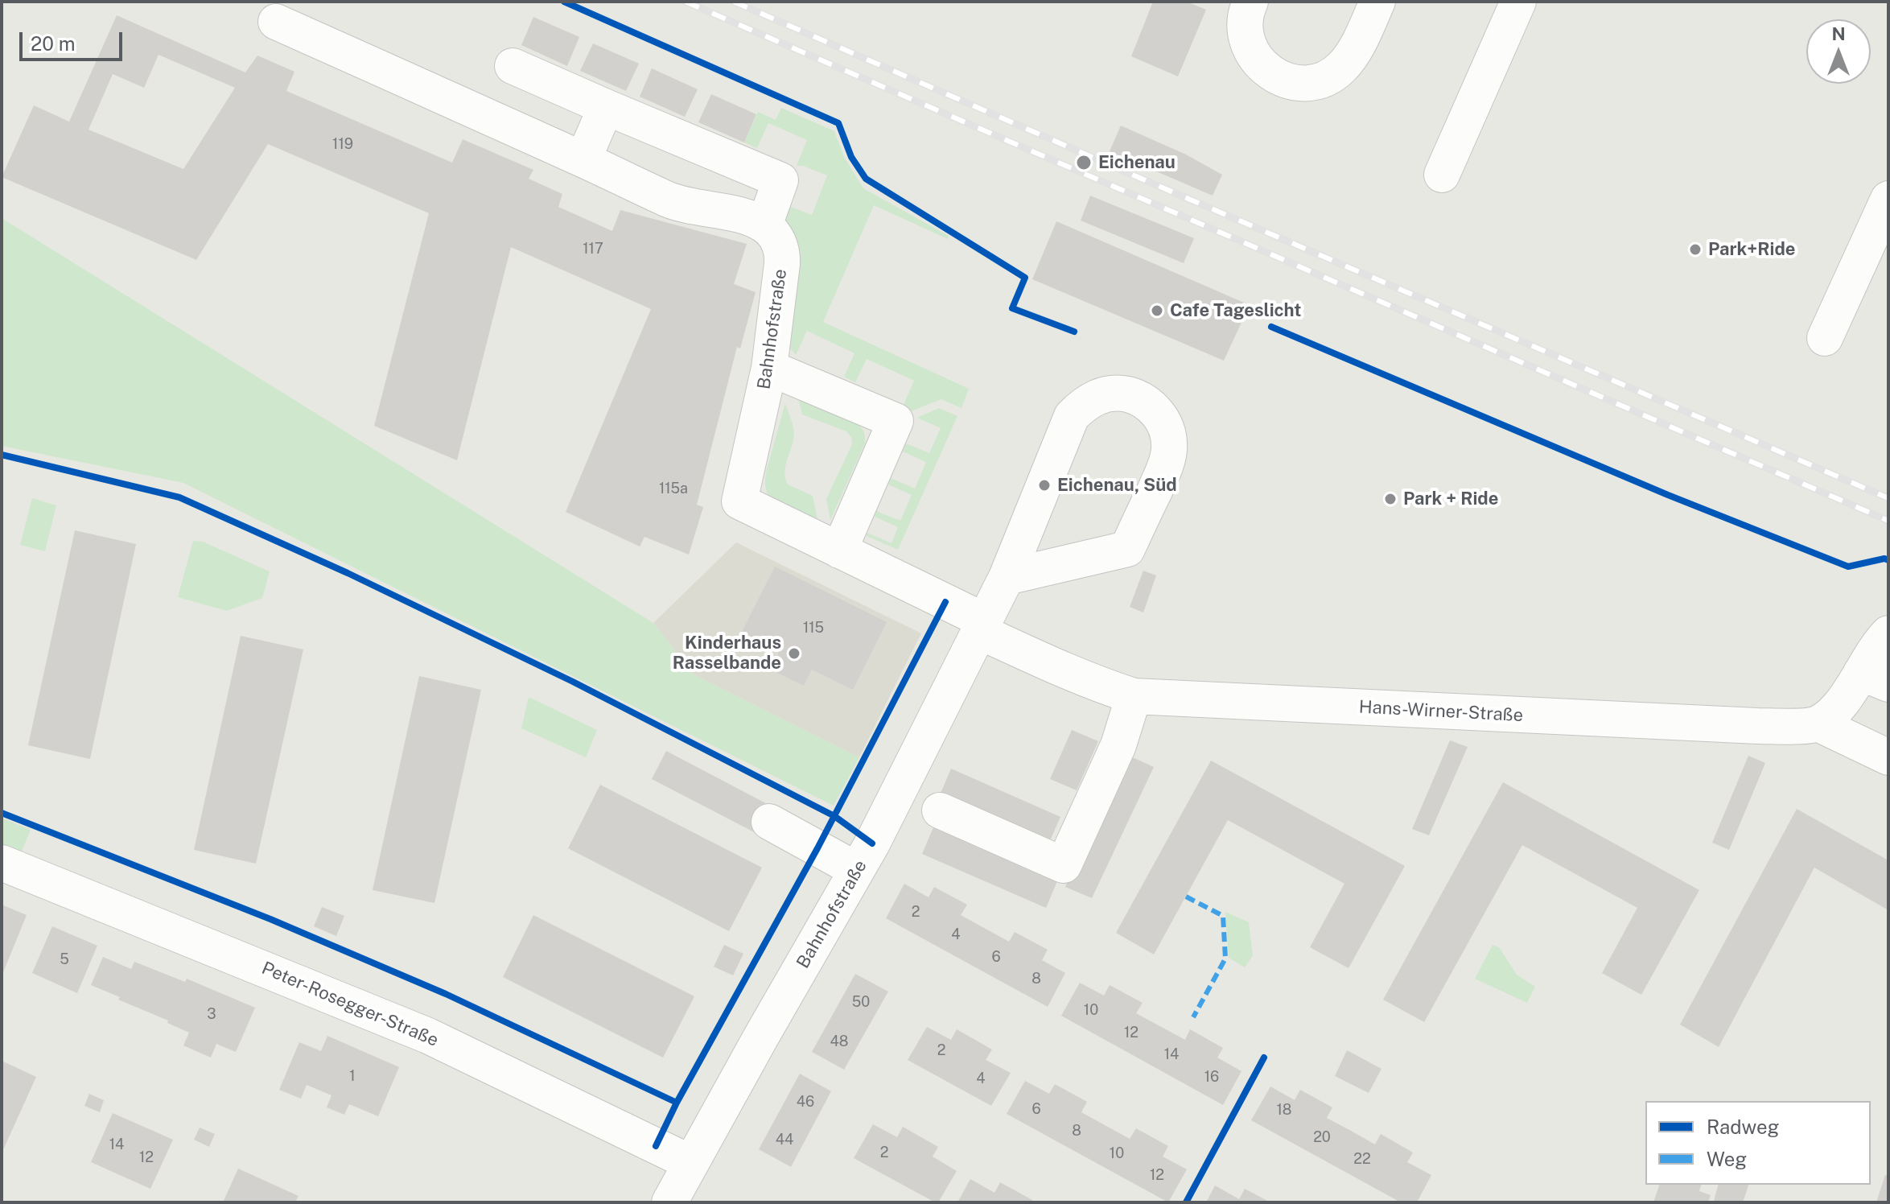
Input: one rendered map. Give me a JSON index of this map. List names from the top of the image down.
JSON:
{
  "streets": {
    "street": ["Bahnhofstraße", "Hans-Wirner-Straße", "Peter-Rosegger-Straße"]
  },
  "crossings": [
    ["Bahnhofstraße", "Hans-Wirner-Straße"],
    ["Bahnhofstraße", "Peter-Rosegger-Straße"]
  ],
  "places": [
    "Eichenau",
    "Park+Ride",
    "Cafe Tageslicht",
    "Eichenau, Süd",
    "Park + Ride",
    "Kinderhaus Rasselbande"
  ],
  "house_numbers": [
    "119",
    "117",
    "115a",
    "115",
    "2",
    "4",
    "6",
    "5",
    "8",
    "50",
    "10",
    "3",
    "12",
    "48",
    "2",
    "14",
    "1",
    "16",
    "4",
    "46",
    "6",
    "18",
    "8",
    "20",
    "44",
    "14",
    "2",
    "10",
    "12",
    "22",
    "12"
  ],
  "legend": ["Radweg", "Weg"],
  "scale_bar": "20 m",
  "north": "top"
}
